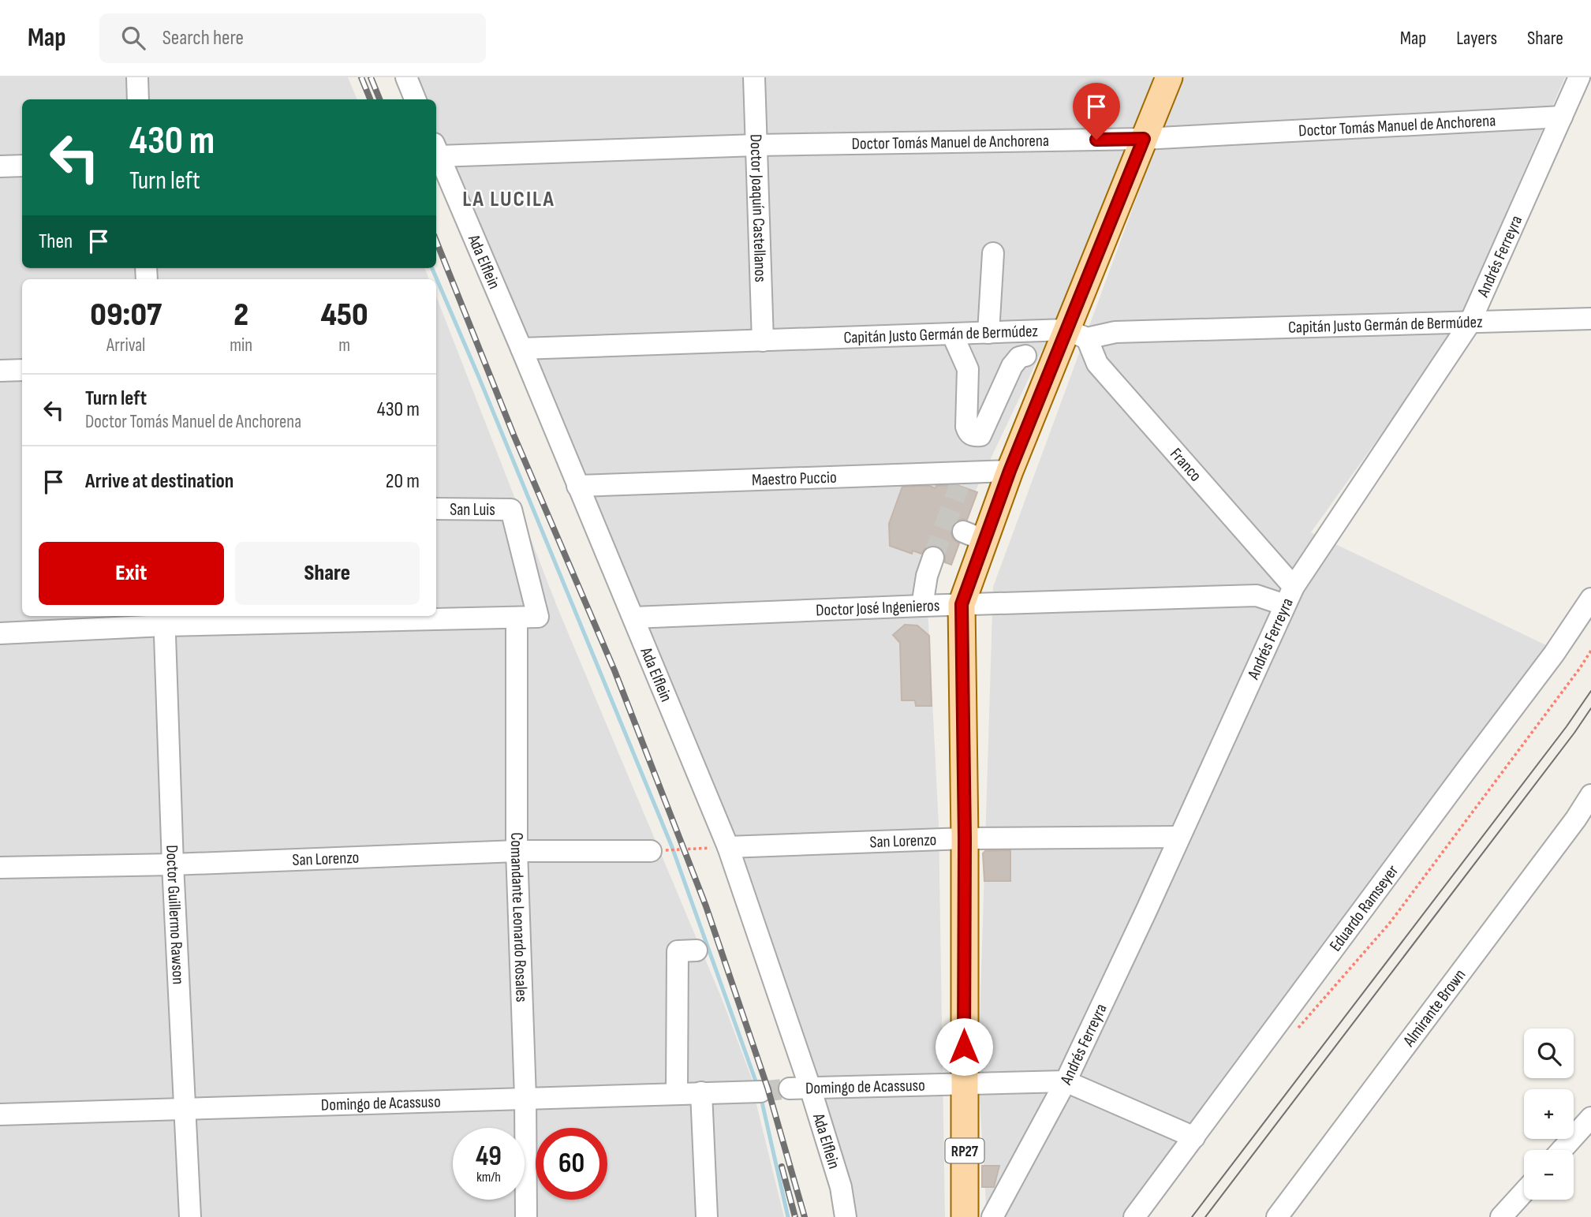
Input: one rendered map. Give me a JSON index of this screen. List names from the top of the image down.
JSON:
{
  "streets": {
    "main road": ["RP27"],
    "street": [
      "Doctor Tomás Manuel de Anchorena",
      "Doctor Joaquín Castellanos",
      "Andrés Ferreyra",
      "Ada Elflein",
      "Capitán Justo Germán de Bermúdez",
      "Franco",
      "Maestro Puccio",
      "San Luis",
      "Doctor José Ingenieros",
      "San Lorenzo",
      "Eduardo Ramseyer",
      "Doctor Guillermo Rawson",
      "Comandante Leonardo Rosales",
      "Almirante Brown",
      "Domingo de Acassuso"
    ]
  },
  "crossings": [
    ["Doctor Tomás Manuel de Anchorena", "Doctor Joaquín Castellanos"],
    ["Doctor Tomás Manuel de Anchorena", "Andrés Ferreyra"],
    ["Doctor Tomás Manuel de Anchorena", "Ada Elflein"],
    ["Doctor Tomás Manuel de Anchorena", "RP27"],
    ["Doctor Joaquín Castellanos", "Capitán Justo Germán de Bermúdez"],
    ["Andrés Ferreyra", "Capitán Justo Germán de Bermúdez"],
    ["Andrés Ferreyra", "Franco"],
    ["Andrés Ferreyra", "Doctor José Ingenieros"],
    ["Andrés Ferreyra", "San Lorenzo"],
    ["Andrés Ferreyra", "Domingo de Acassuso"],
    ["Ada Elflein", "Capitán Justo Germán de Bermúdez"],
    ["Ada Elflein", "Maestro Puccio"],
    ["Ada Elflein", "Doctor José Ingenieros"],
    ["Ada Elflein", "San Lorenzo"],
    ["Ada Elflein", "Domingo de Acassuso"],
    ["Capitán Justo Germán de Bermúdez", "Franco"],
    ["Capitán Justo Germán de Bermúdez", "RP27"],
    ["Franco", "Doctor José Ingenieros"],
    ["Franco", "RP27"],
    ["Maestro Puccio", "RP27"],
    ["San Luis", "Comandante Leonardo Rosales"],
    ["Doctor José Ingenieros", "RP27"],
    ["San Lorenzo", "Doctor Guillermo Rawson"],
    ["San Lorenzo", "Comandante Leonardo Rosales"],
    ["San Lorenzo", "RP27"],
    ["Eduardo Ramseyer", "Domingo de Acassuso"],
    ["Doctor Guillermo Rawson", "Domingo de Acassuso"],
    ["Comandante Leonardo Rosales", "Domingo de Acassuso"],
    ["Domingo de Acassuso", "RP27"]
  ],
  "districts": ["LA LUCILA"],
  "page": {
    "header": "Map",
    "search": "Search here",
    "nav": ["Map", "Layers", "Share"],
    "turn": ["430 m", "Turn left"],
    "then": "Then",
    "eta": [
      "09:07",
      "Arrival",
      "2",
      "min",
      "450",
      "m"
    ],
    "list": [
      {
        "name": "Turn left",
        "note": "Doctor Tomás Manuel de Anchorena",
        "value": "430 m"
      },
      {
        "name": "Arrive at destination",
        "value": "20 m"
      }
    ],
    "buttons": ["Exit", "Share"],
    "map_buttons": ["+", "−"],
    "speed": "49 km/h",
    "limit": "60"
  }
}
